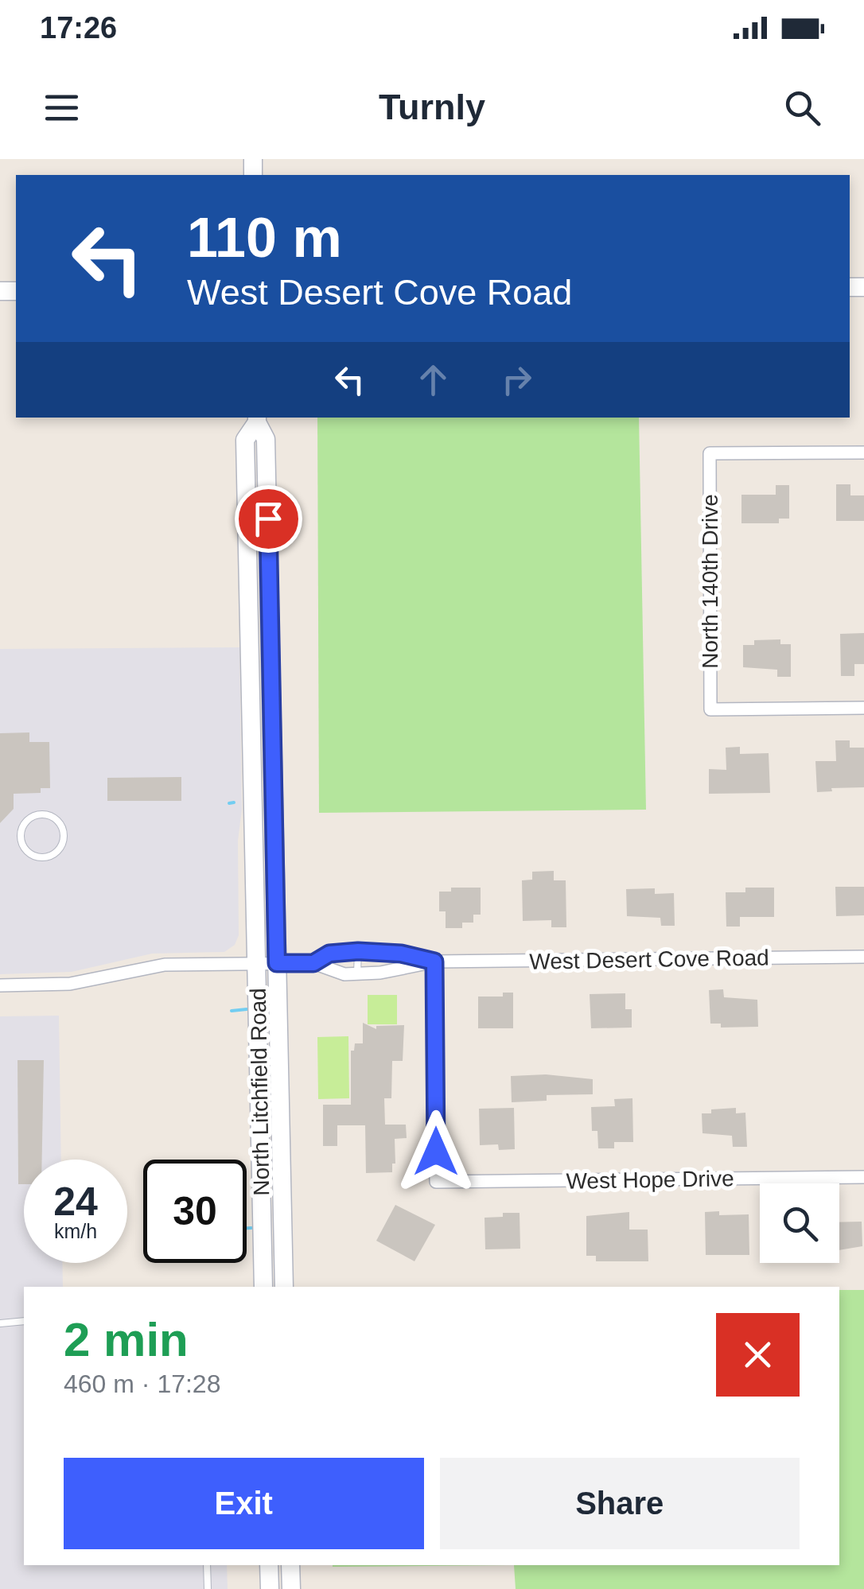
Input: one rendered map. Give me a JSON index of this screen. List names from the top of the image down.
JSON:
{
  "streets": {
    "main road": ["North Litchfield Road"],
    "street": ["North 140th Drive", "West Desert Cove Road", "West Hope Drive"]
  },
  "crossings": [
    ["West Desert Cove Road", "North Litchfield Road"],
    ["West Desert Cove Road", "West Hope Drive"]
  ],
  "page": {
    "status": "17:26",
    "header": "Turnly",
    "turn": ["110 m", "West Desert Cove Road"],
    "speed": "24 km/h",
    "limit": "30",
    "heading": ["2 min", "460 m · 17:28"],
    "buttons": ["Exit", "Share"]
  }
}
